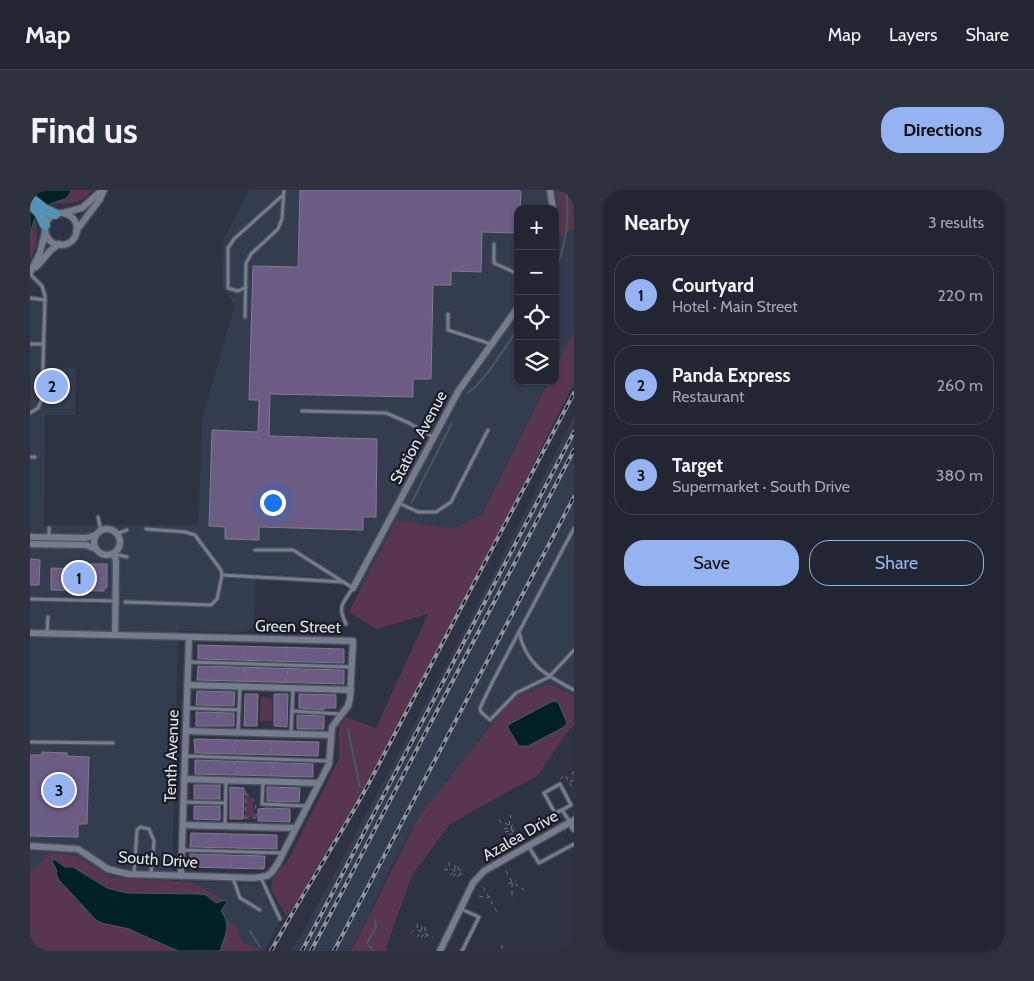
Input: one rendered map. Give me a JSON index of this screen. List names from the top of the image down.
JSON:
{
  "streets": {
    "street": [
      "Station Avenue",
      "Green Street",
      "Tenth Avenue",
      "Azalea Drive",
      "South Drive"
    ]
  },
  "crossings": [
    ["Green Street", "Tenth Avenue"],
    ["Green Street", "South Drive"],
    ["Tenth Avenue", "South Drive"]
  ],
  "page": {
    "header": "Map",
    "nav": ["Map", "Layers", "Share"],
    "buttons": [
      "Directions",
      ["Save", "Share"]
    ],
    "title": "Find us",
    "heading": ["Nearby", "3 results"],
    "map_buttons": ["+", "−"],
    "list": [
      {
        "mark": "1",
        "name": "Courtyard",
        "note": "Hotel · Main Street",
        "value": "220 m"
      },
      {
        "mark": "2",
        "name": "Panda Express",
        "note": "Restaurant",
        "value": "260 m"
      },
      {
        "mark": "3",
        "name": "Target",
        "note": "Supermarket · South Drive",
        "value": "380 m"
      }
    ],
    "pins": ["2", "1", "3"]
  }
}
